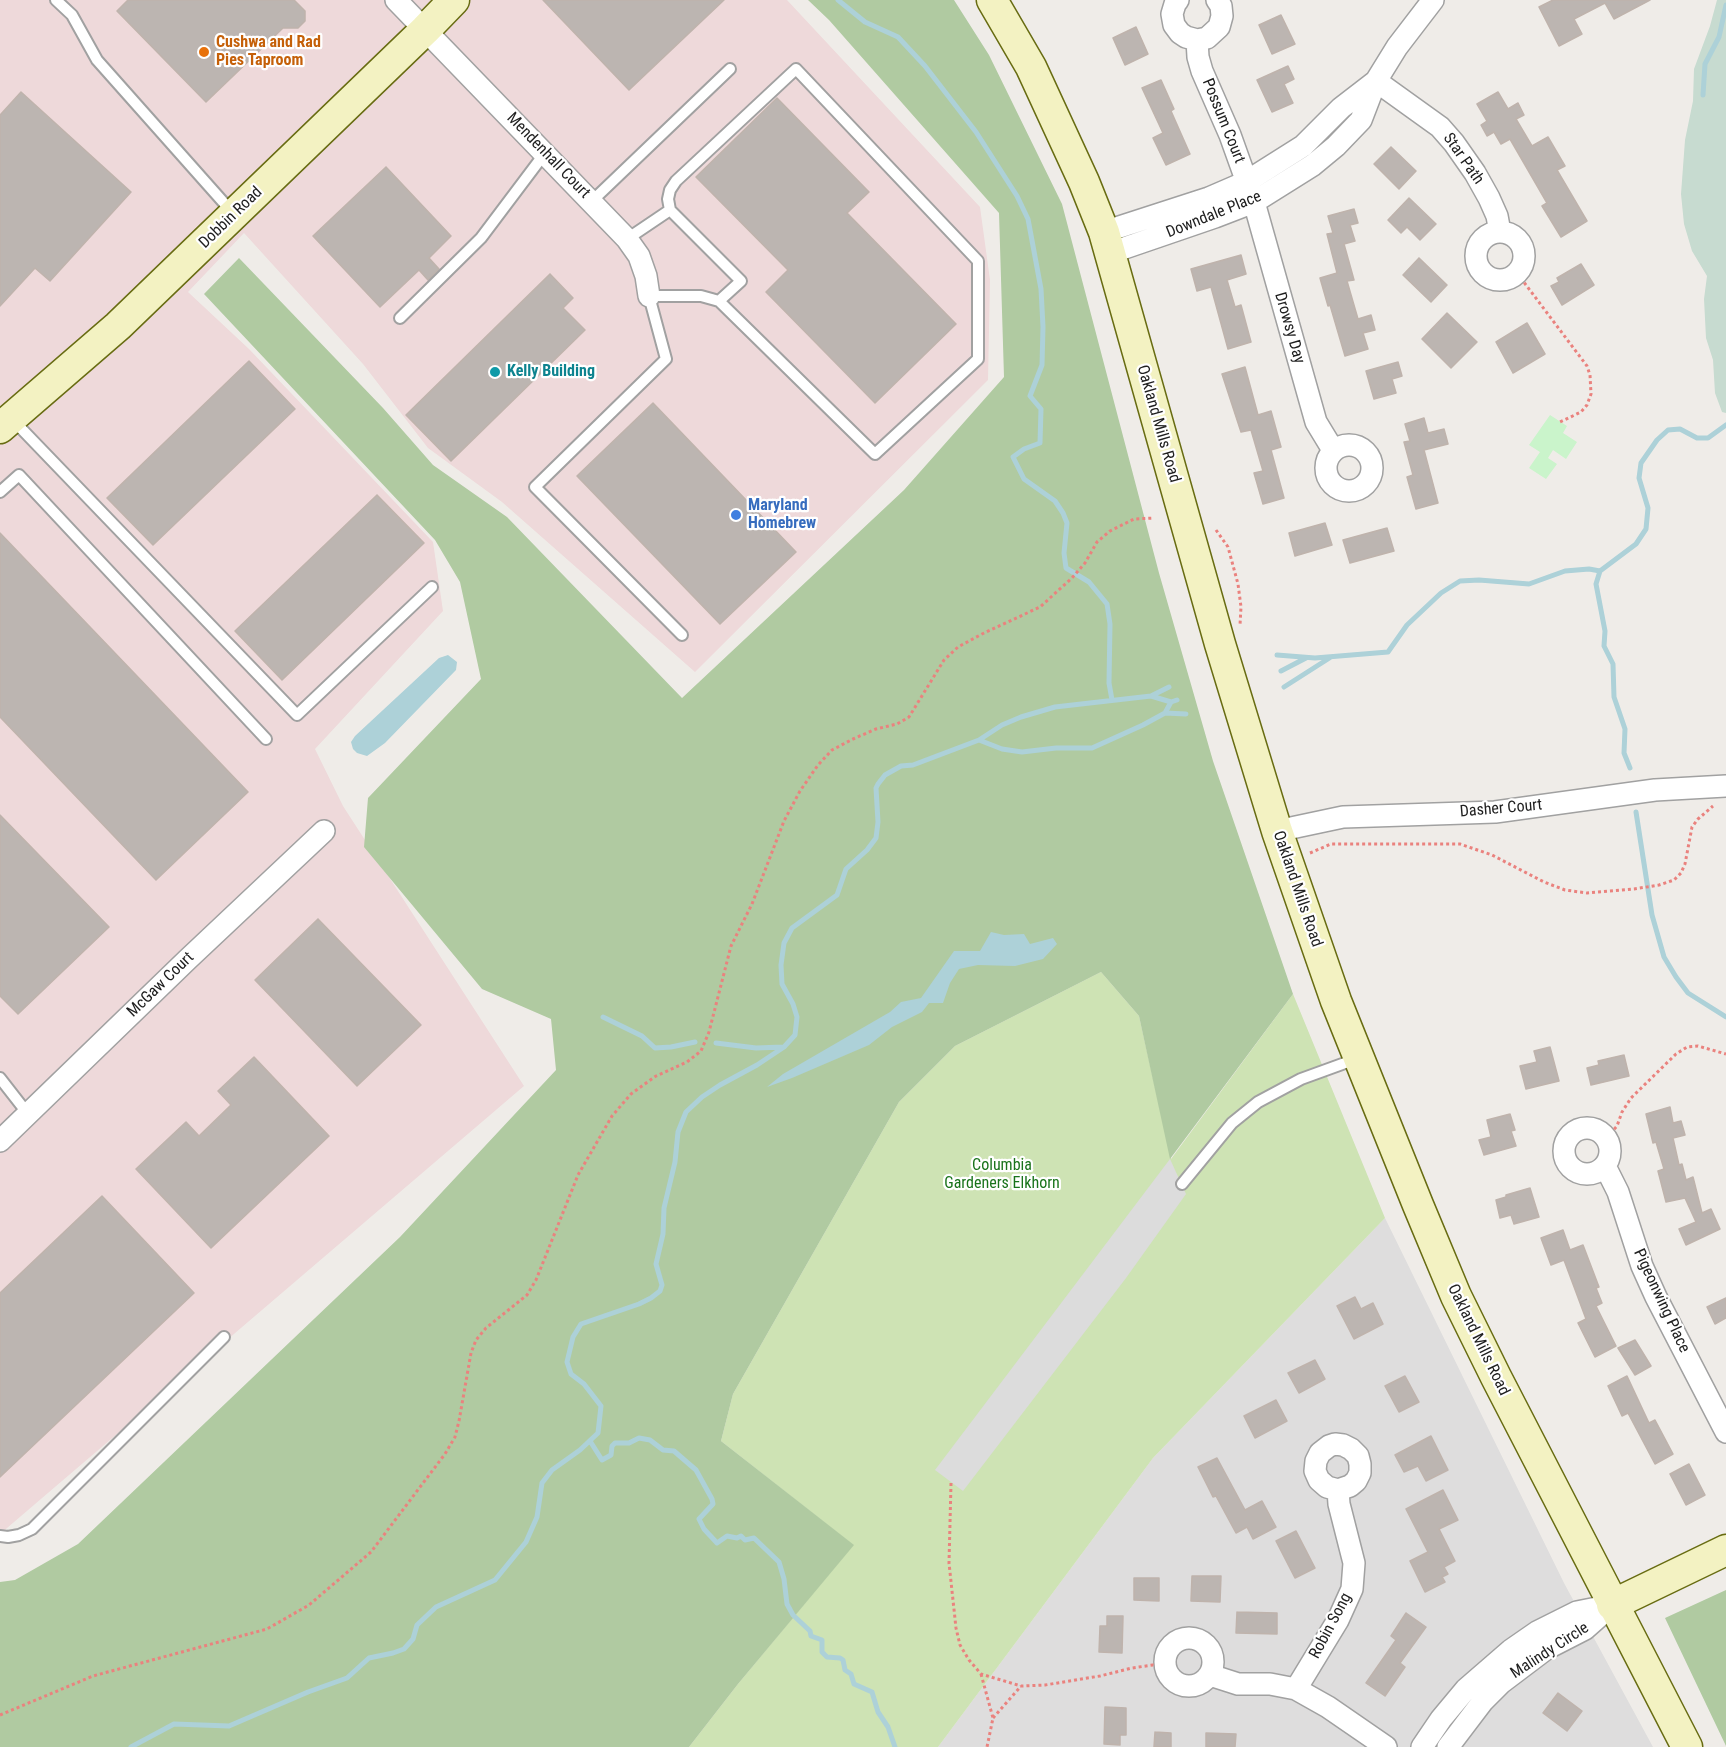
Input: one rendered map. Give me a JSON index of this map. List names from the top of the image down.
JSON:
{
  "streets": {
    "street": [
      "Possum Court",
      "Mendenhall Court",
      "Star Path",
      "Downdale Place",
      "Dobbin Road",
      "Drowsy Day",
      "Oakland Mills Road",
      "Dasher Court",
      "McGaw Court",
      "Pigeonwing Place",
      "Robin Song",
      "Malindy Circle"
    ]
  },
  "crossings": [
    ["Possum Court", "Downdale Place"],
    ["Possum Court", "Drowsy Day"],
    ["Mendenhall Court", "Dobbin Road"],
    ["Star Path", "Downdale Place"],
    ["Downdale Place", "Drowsy Day"],
    ["Downdale Place", "Oakland Mills Road"],
    ["Oakland Mills Road", "Dasher Court"],
    ["Oakland Mills Road", "Malindy Circle"]
  ],
  "parks": ["Columbia Gardeners Elkhorn"],
  "places": ["Cushwa and Rad Pies Taproom", "Kelly Building", "Maryland Homebrew"]
}
